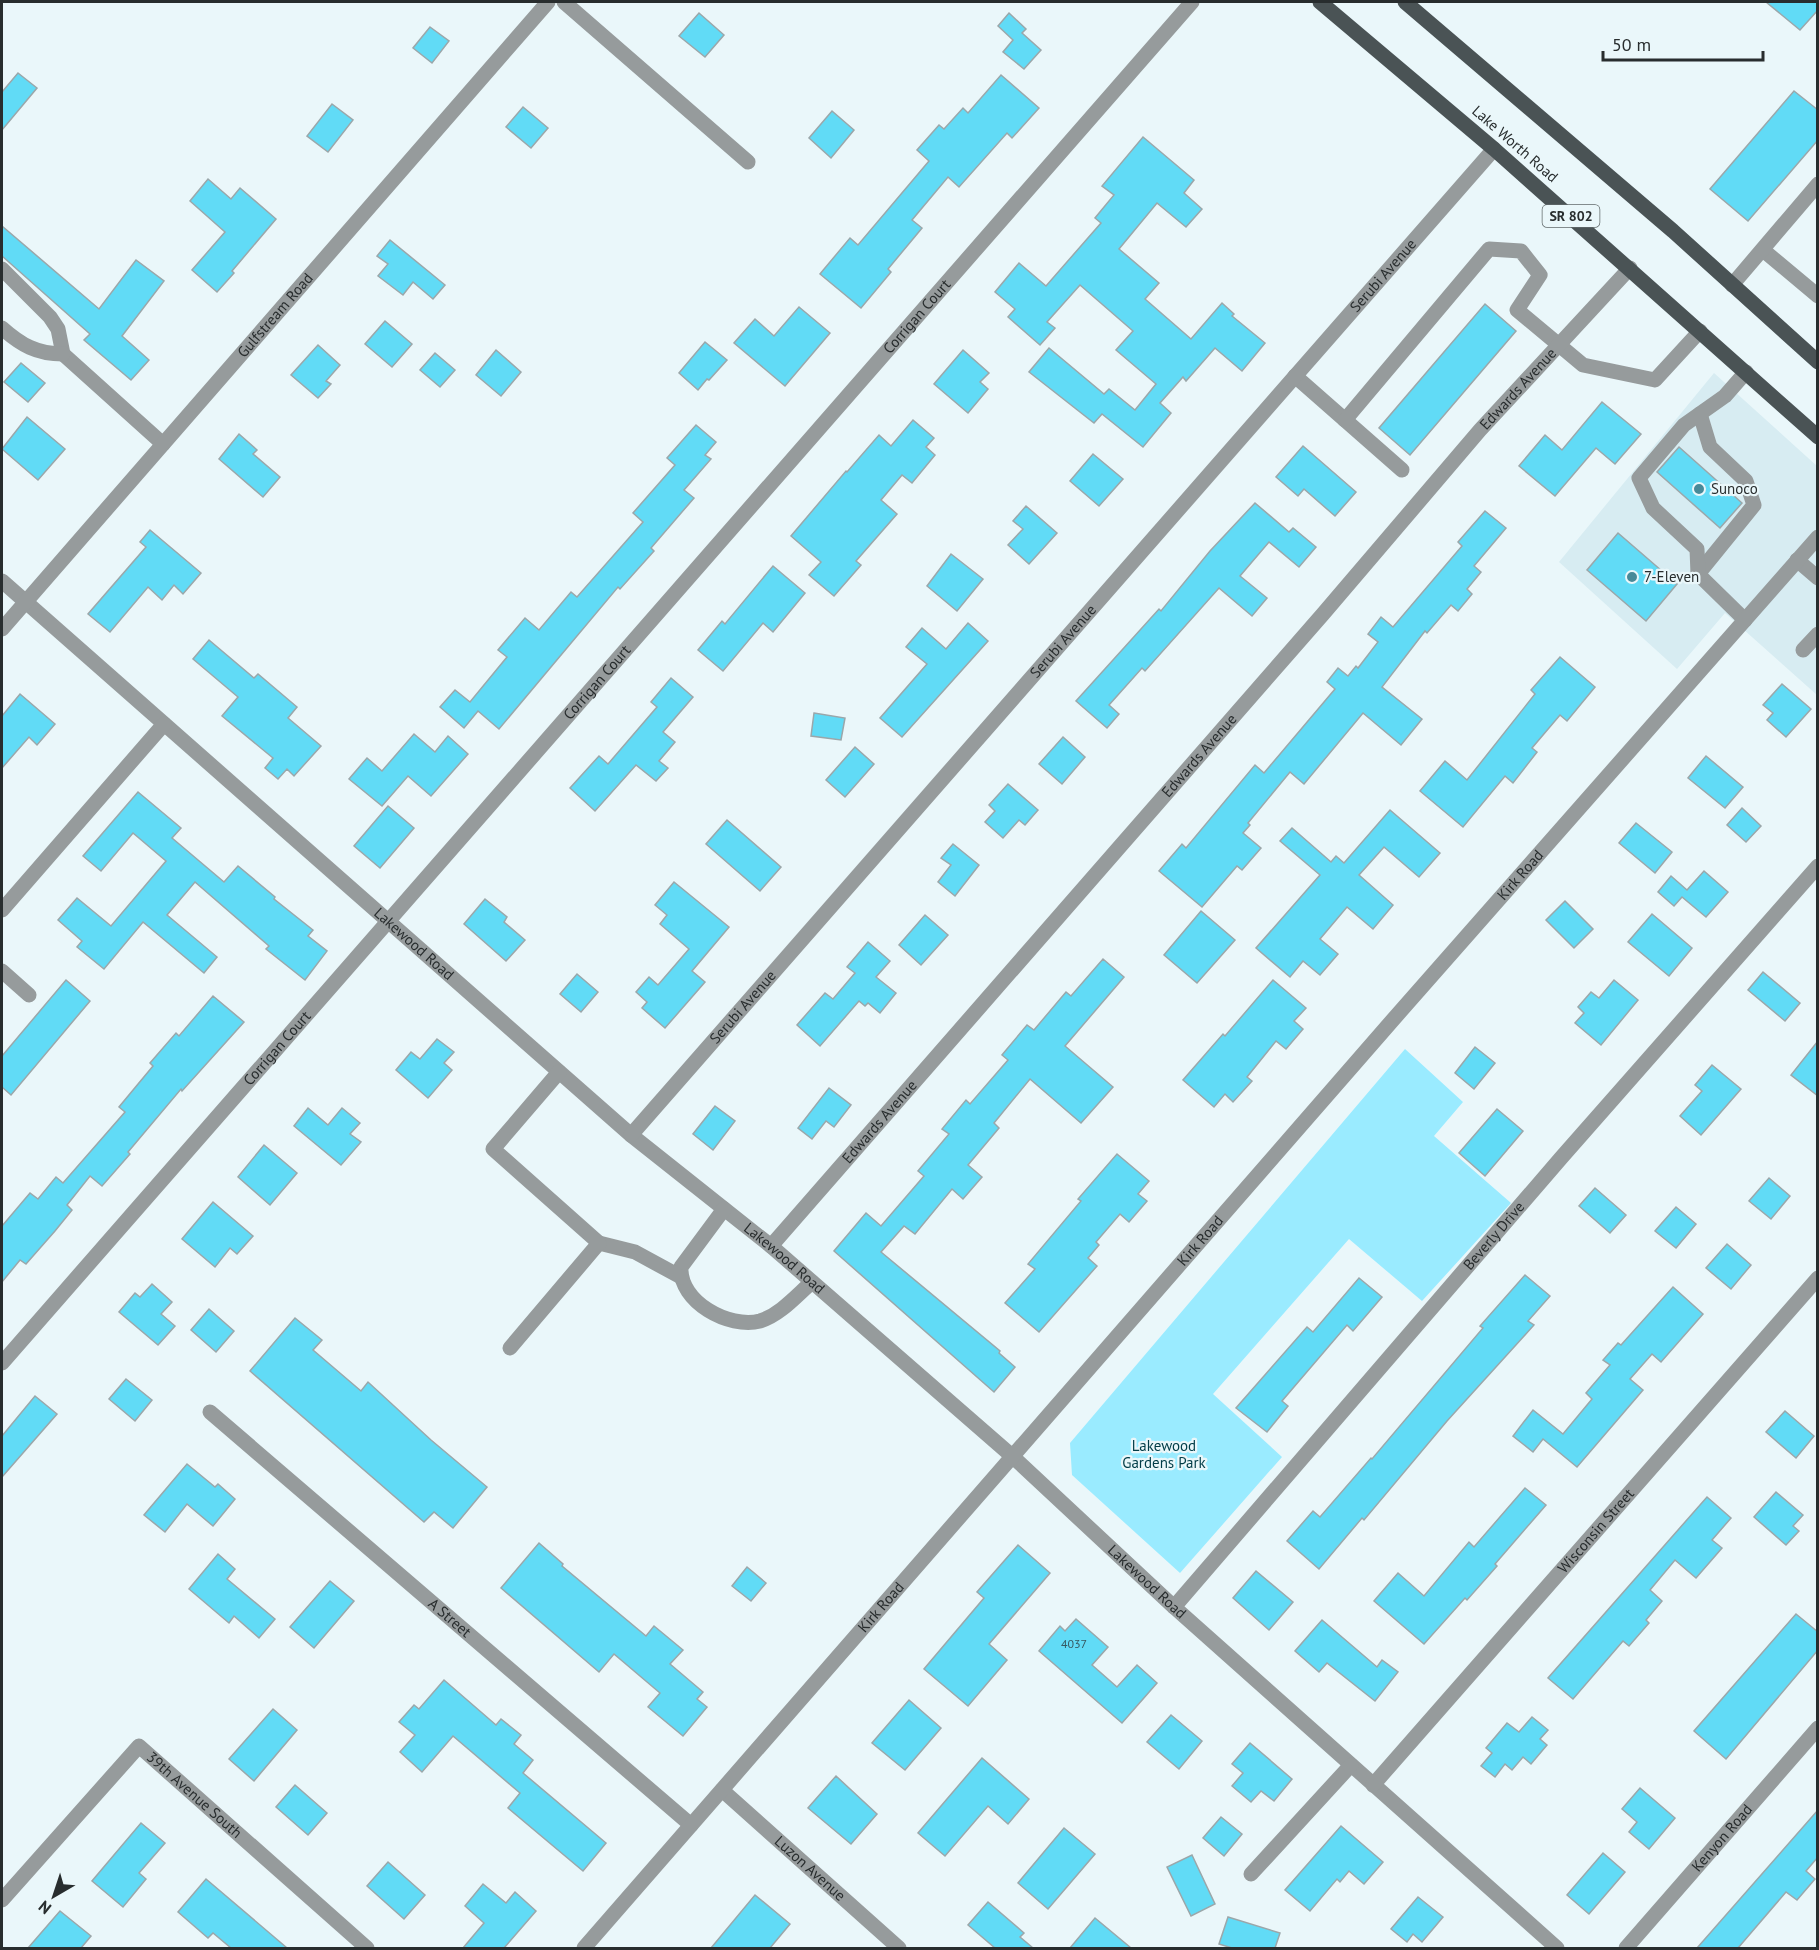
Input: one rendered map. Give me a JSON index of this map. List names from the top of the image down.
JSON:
{
  "streets": {
    "main road": ["Lake Worth Road", "SR 802"],
    "street": [
      "Serubi Avenue",
      "Gulfstream Road",
      "Corrigan Court",
      "Edwards Avenue",
      "Kirk Road",
      "Lakewood Road",
      "Beverly Drive",
      "Wisconsin Street",
      "A Street",
      "39th Avenue South",
      "Kenyon Road",
      "Luzon Avenue"
    ]
  },
  "crossings": [
    ["Lake Worth Road", "Serubi Avenue"],
    ["Lake Worth Road", "Edwards Avenue"],
    ["Serubi Avenue", "Lakewood Road"],
    ["Gulfstream Road", "Lakewood Road"],
    ["Corrigan Court", "Lakewood Road"],
    ["Edwards Avenue", "Lakewood Road"],
    ["Kirk Road", "Lakewood Road"],
    ["Kirk Road", "A Street"],
    ["Kirk Road", "Luzon Avenue"],
    ["Lakewood Road", "Beverly Drive"],
    ["Lakewood Road", "Wisconsin Street"]
  ],
  "parks": ["Lakewood Gardens Park"],
  "places": ["Sunoco", "7-Eleven"],
  "house_numbers": ["4037"],
  "scale_bar": "50 m",
  "north": "bottom left"
}
